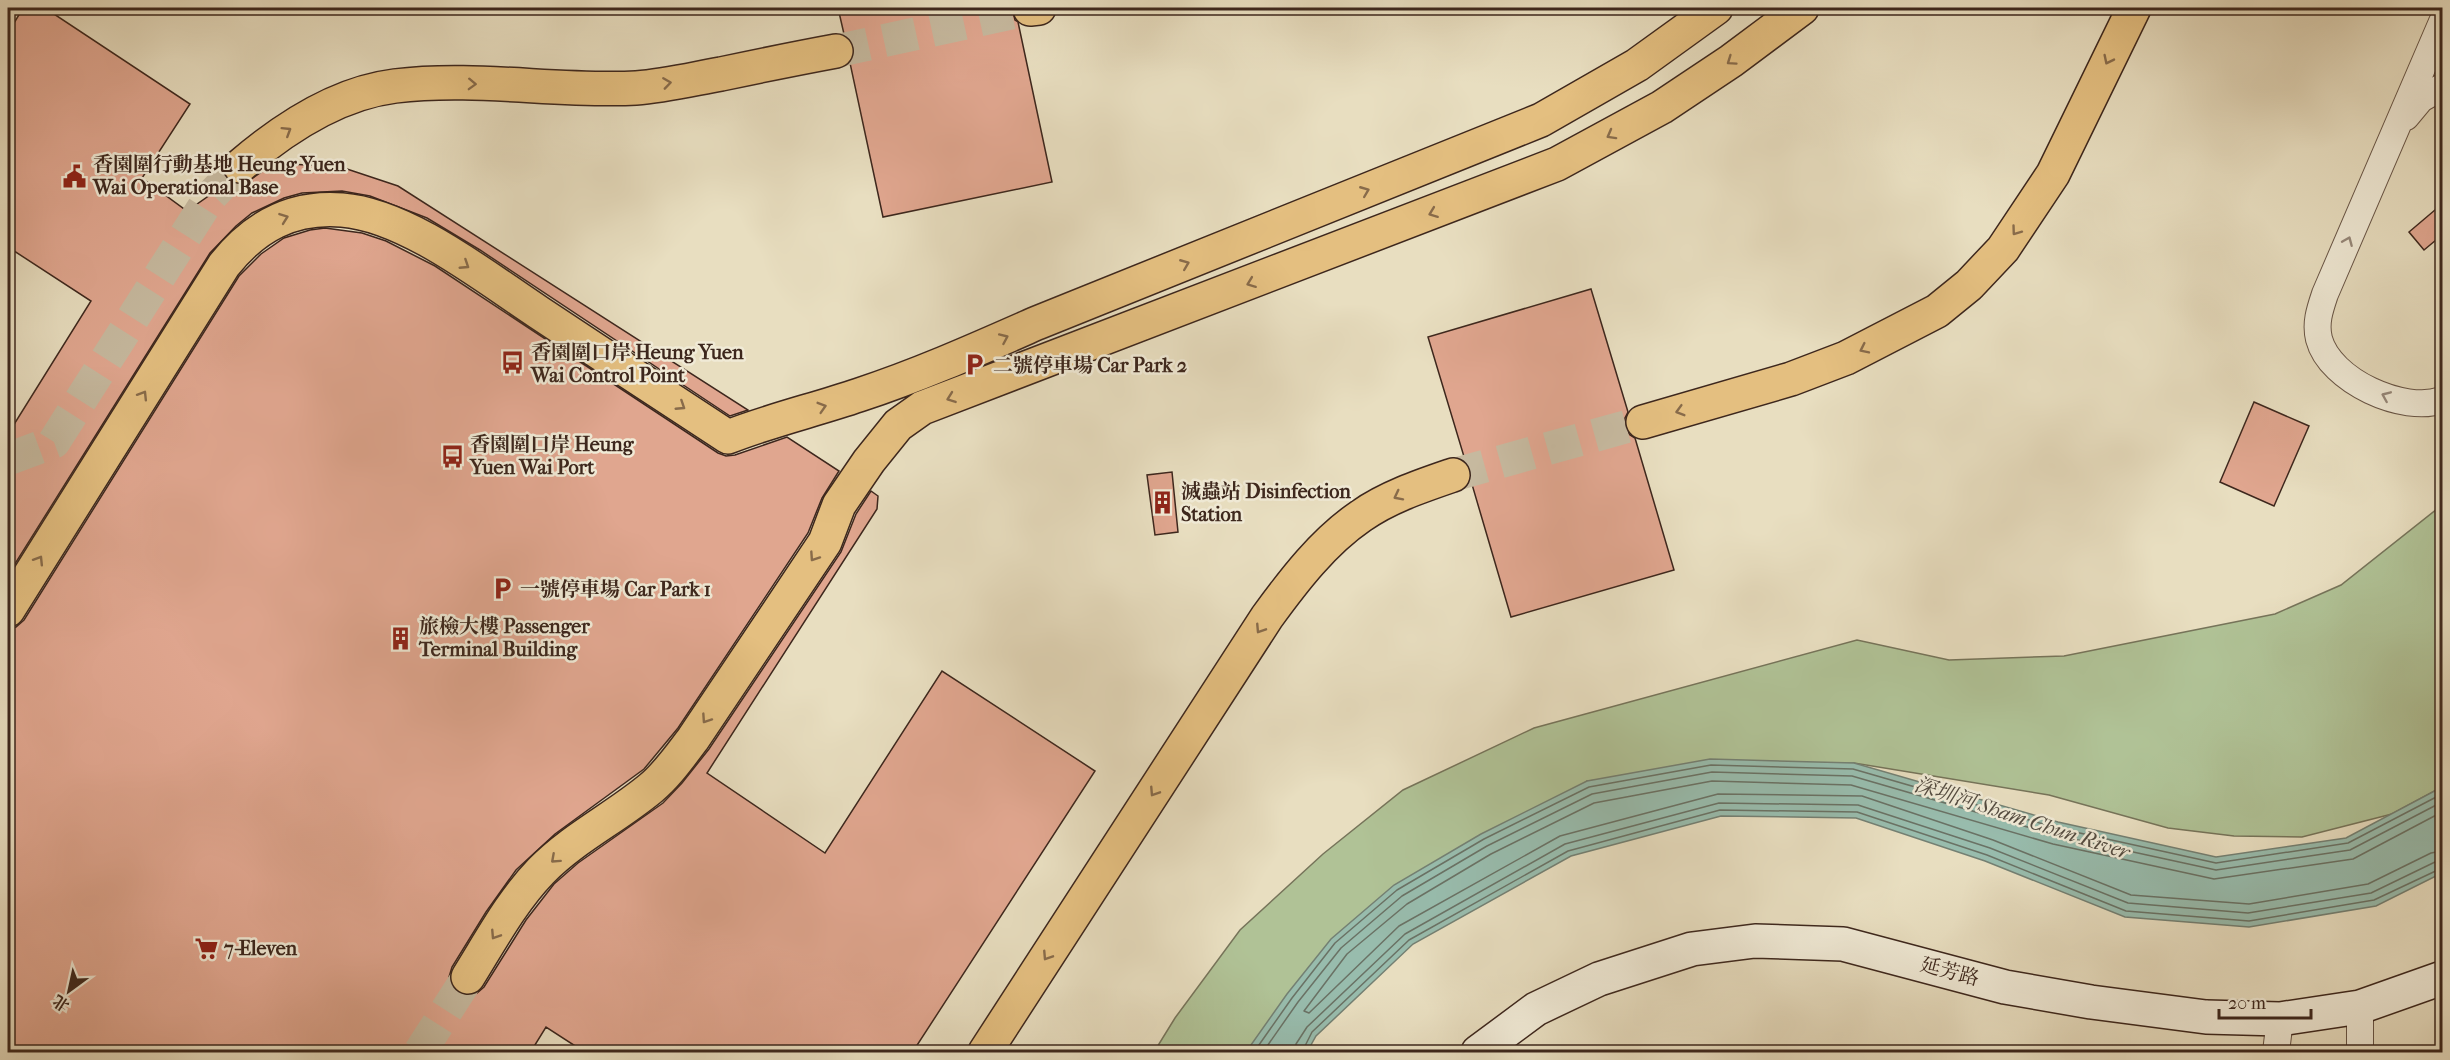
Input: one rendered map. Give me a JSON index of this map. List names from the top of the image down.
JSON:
{
  "streets": {
    "main road": ["延芳路"]
  },
  "water": ["深圳河 Sham Chun River"],
  "places": {
    "public building": ["香園圍行動基地 Heung Yuen Wai Operational Base"],
    "bus stop": ["香園圍口岸 Heung Yuen Wai Control Point", "香園圍口岸 Heung Yuen Wai Port"],
    "parking": ["二號停車場 Car Park 2", "一號停車場 Car Park 1"],
    "building": ["滅蟲站 Disinfection Station", "旅檢大樓 Passenger Terminal Building"],
    "supermarket": ["7-Eleven"]
  },
  "scale_bar": "20 m",
  "north": "bottom left"
}
